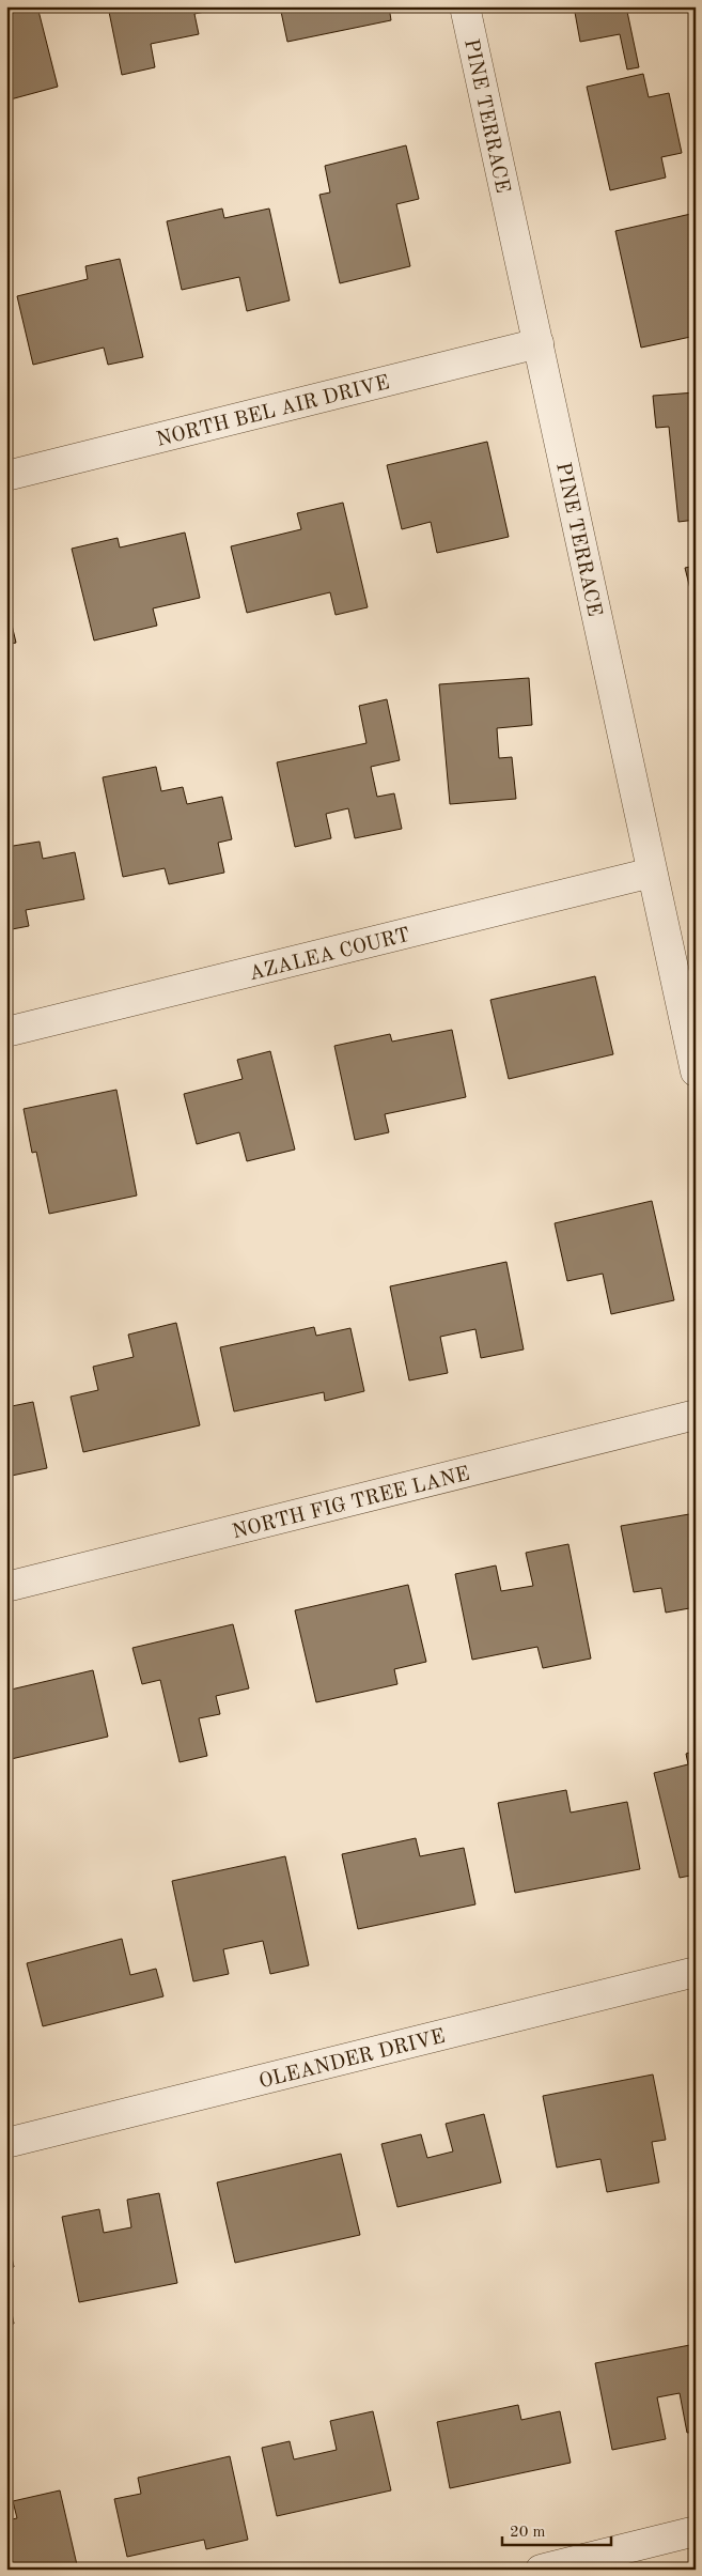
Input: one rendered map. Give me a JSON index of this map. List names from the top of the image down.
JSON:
{
  "streets": {
    "street": [
      "PINE TERRACE",
      "NORTH BEL AIR DRIVE",
      "AZALEA COURT",
      "NORTH FIG TREE LANE",
      "OLEANDER DRIVE"
    ]
  },
  "crossings": [
    ["PINE TERRACE", "NORTH BEL AIR DRIVE"],
    ["PINE TERRACE", "AZALEA COURT"]
  ],
  "scale_bar": "20 m"
}
